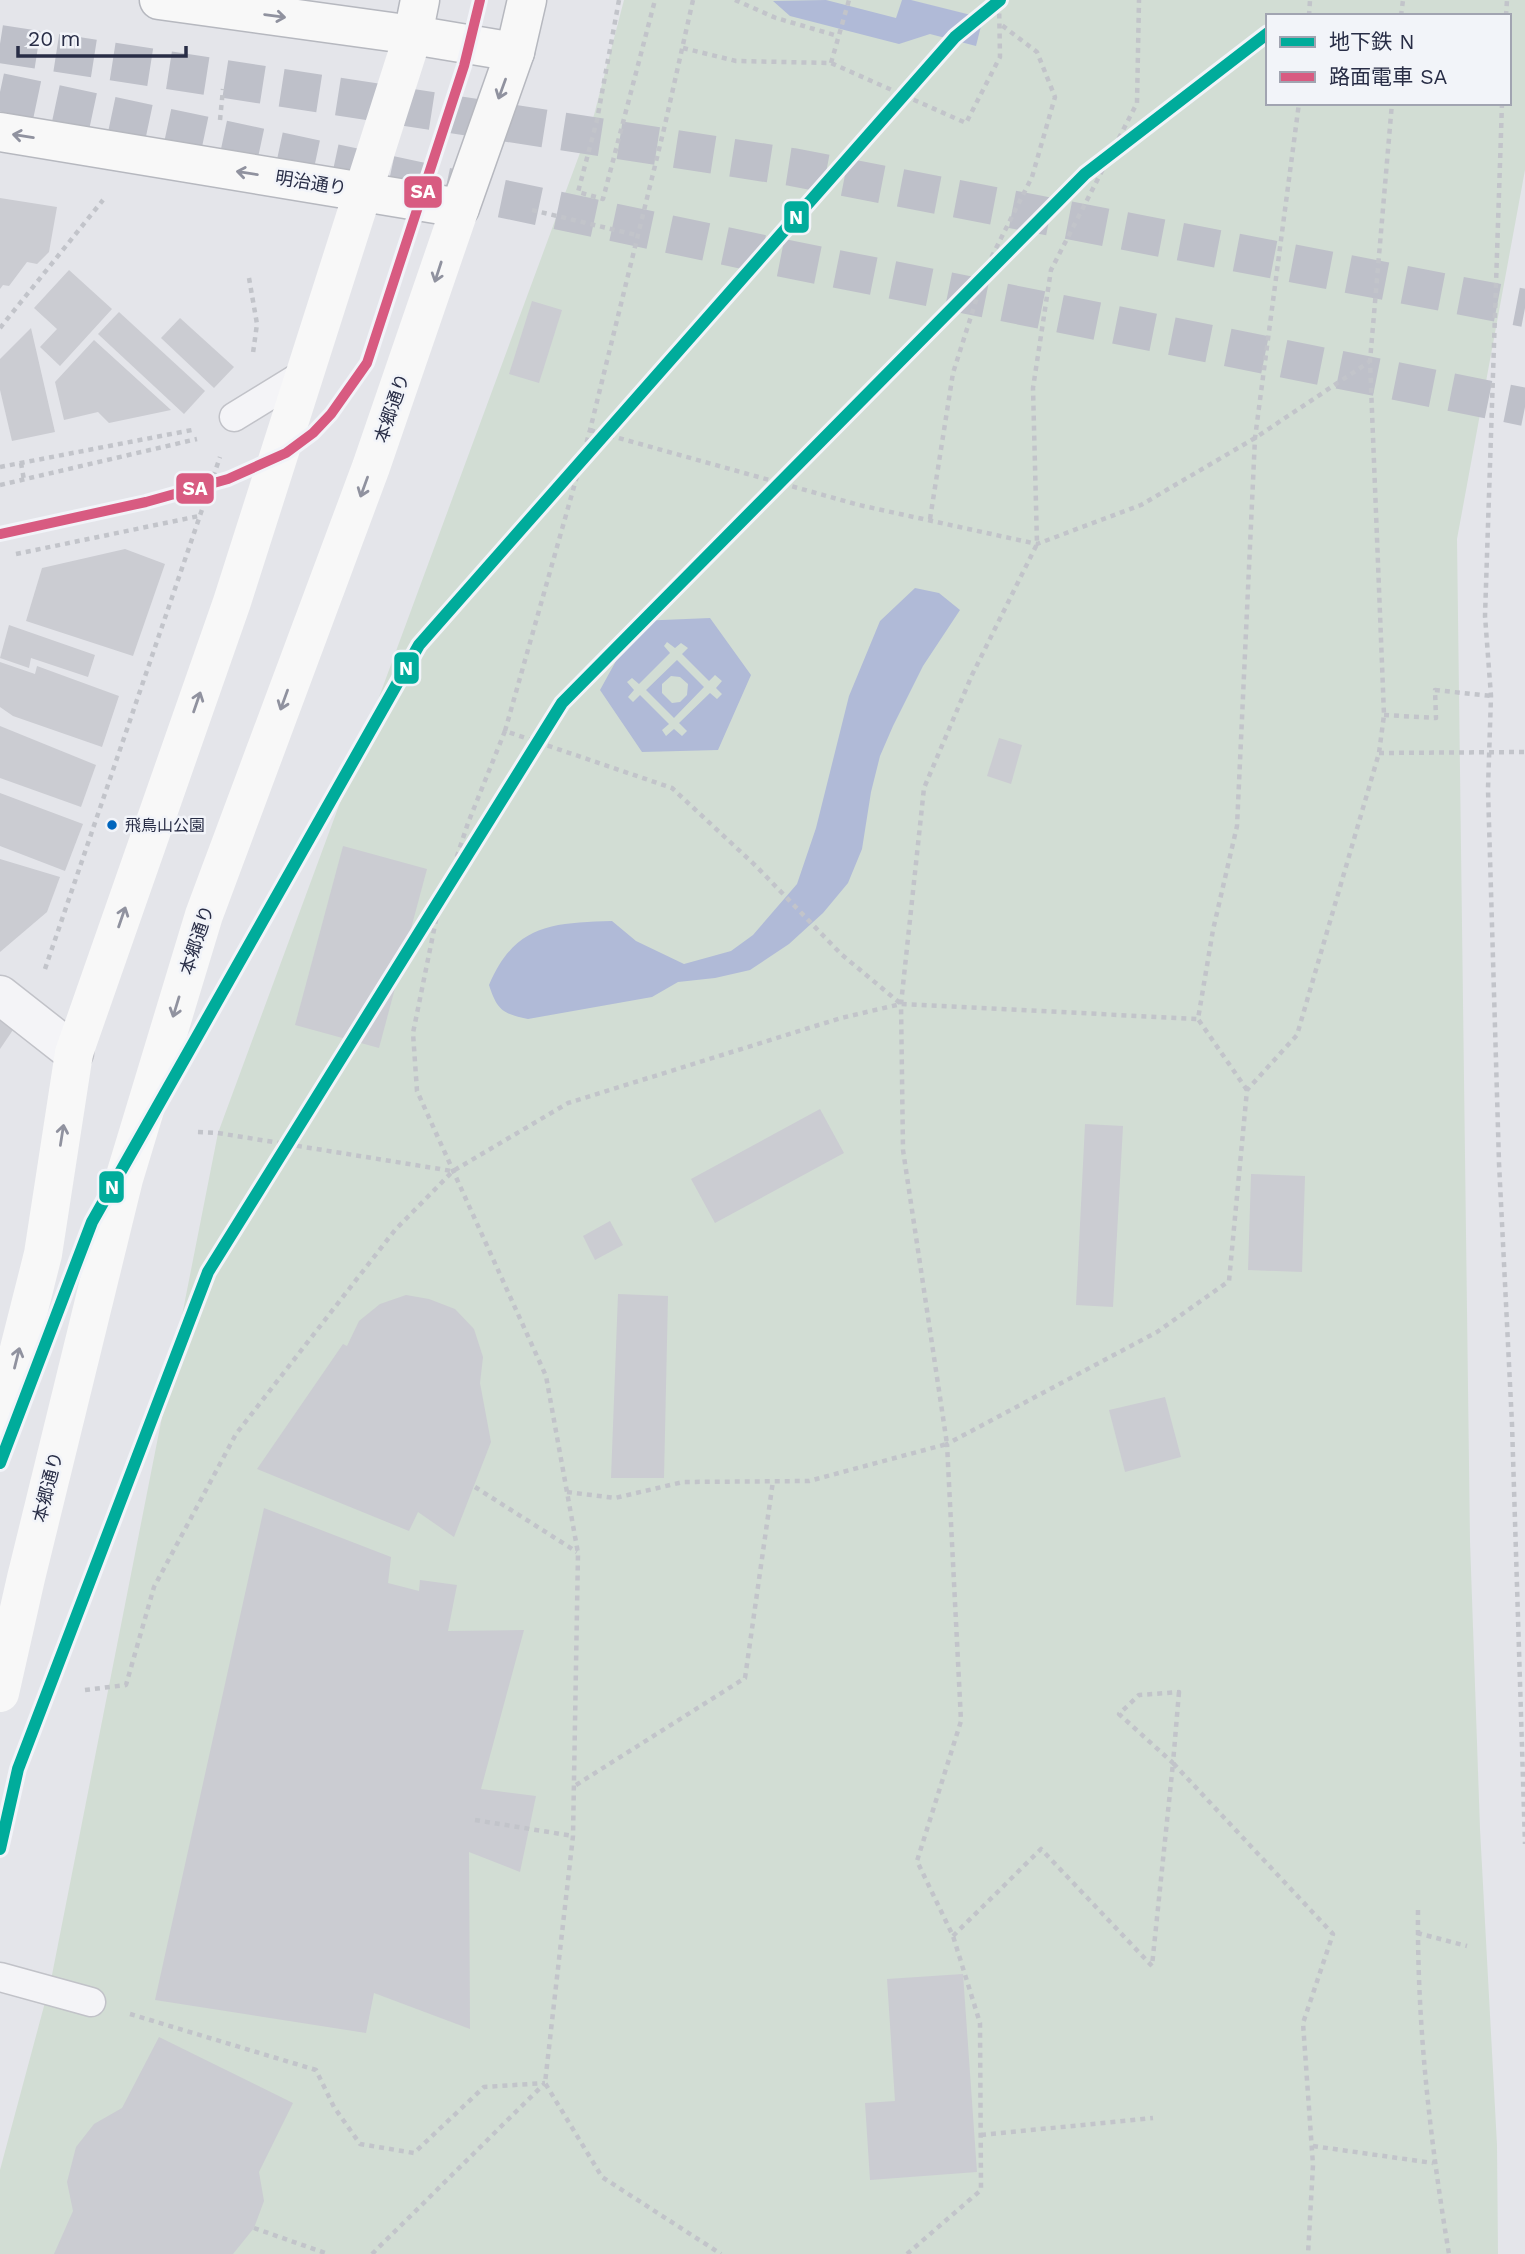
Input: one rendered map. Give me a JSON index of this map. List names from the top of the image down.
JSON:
{
  "streets": {
    "main road": ["明治通り", "本郷通り"]
  },
  "crossings": [
    ["明治通り", "本郷通り"]
  ],
  "places": ["飛鳥山公園"],
  "lines": ["metro line N", "tram line SA"],
  "legend": ["地下鉄 N", "路面電車 SA"],
  "scale_bar": "20 m"
}
